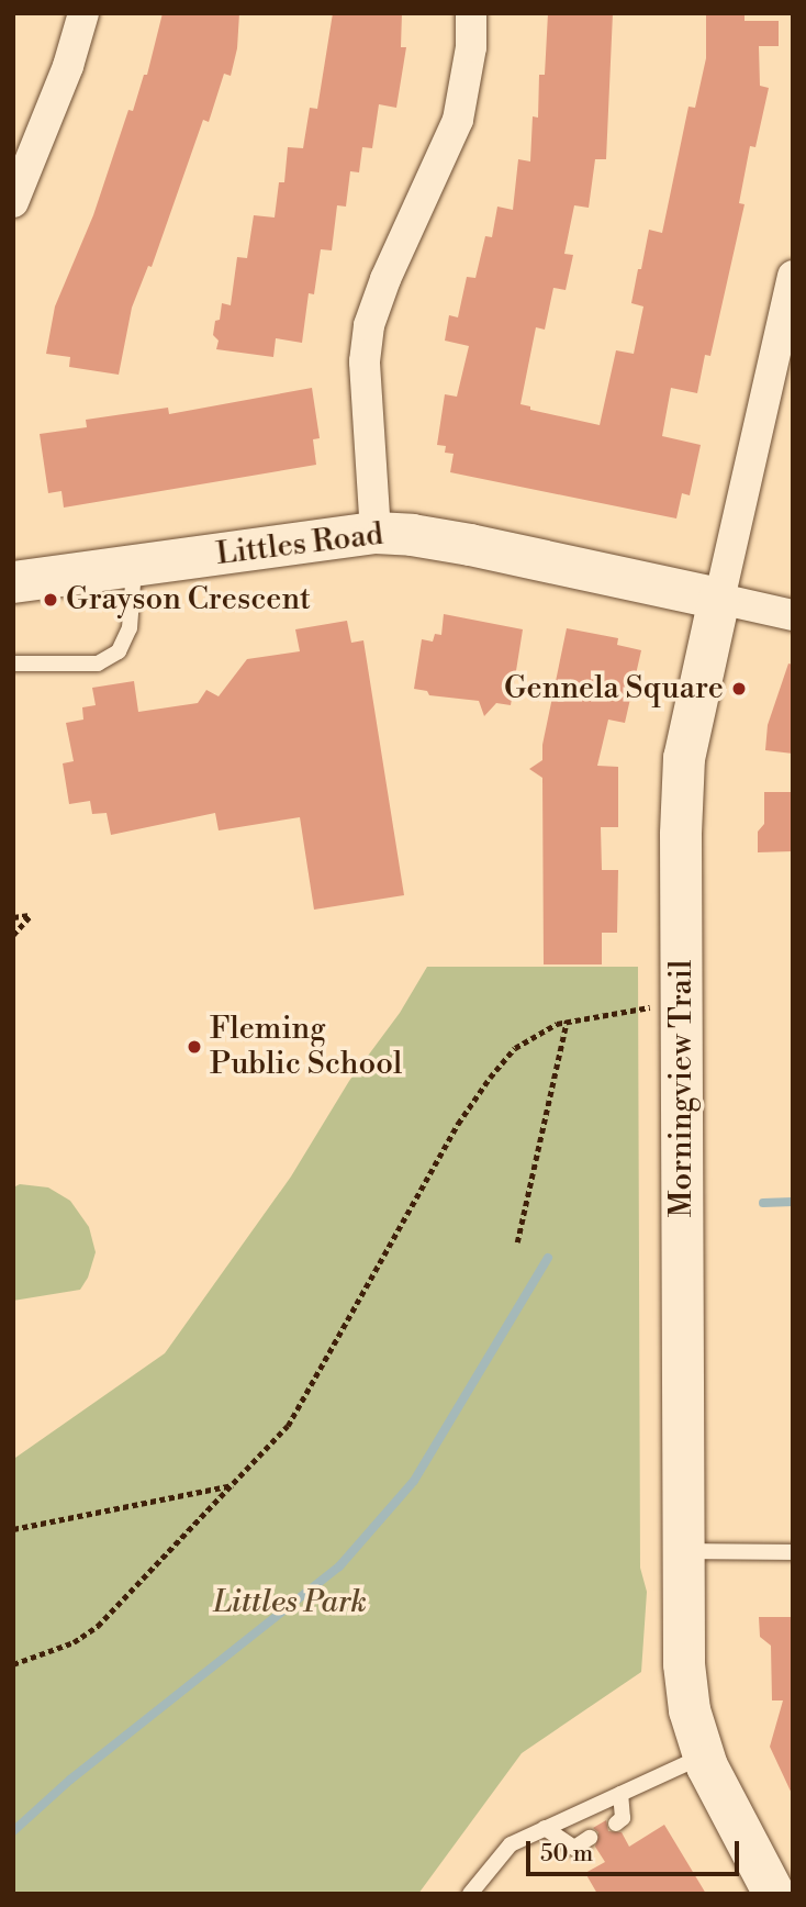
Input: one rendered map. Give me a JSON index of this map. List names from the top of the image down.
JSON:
{
  "streets": {
    "street": ["Littles Road", "Morningview Trail"]
  },
  "crossings": [
    ["Littles Road", "Morningview Trail"]
  ],
  "parks": ["Littles Park"],
  "places": ["Grayson Crescent", "Gennela Square", "Fleming Public School"],
  "scale_bar": "50 m"
}
